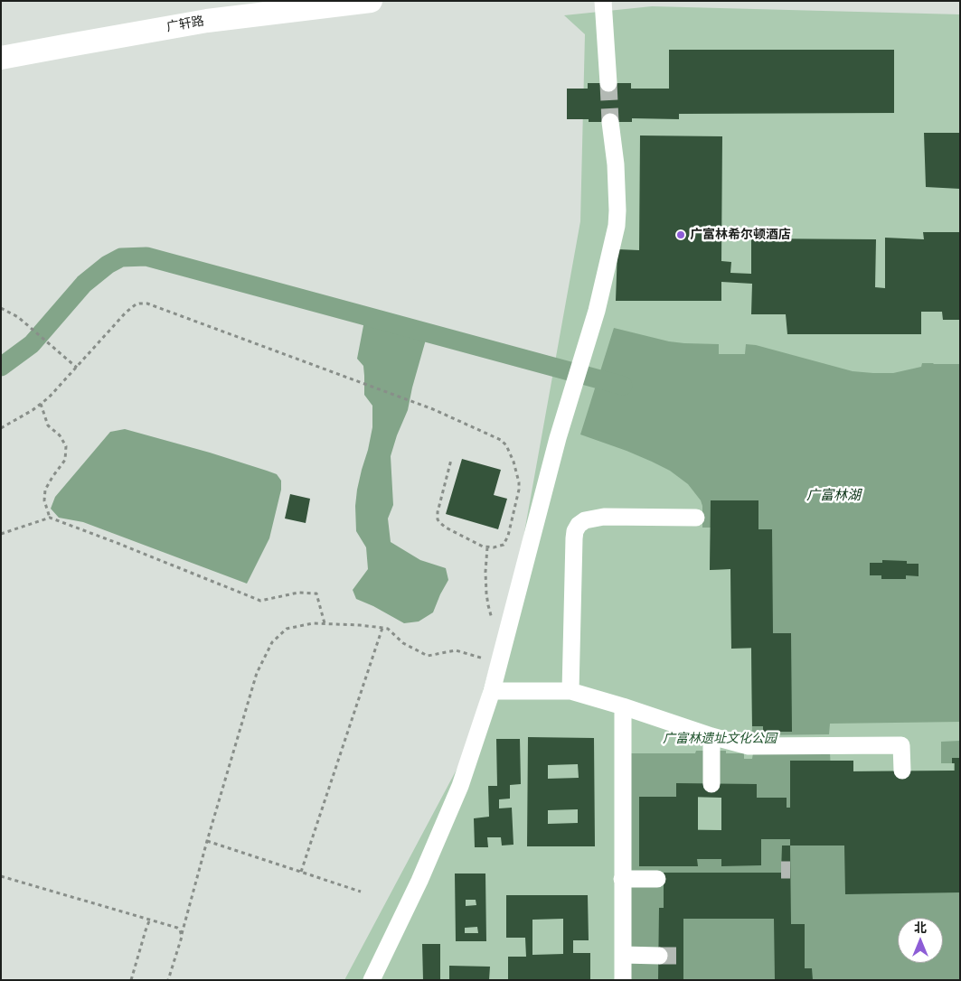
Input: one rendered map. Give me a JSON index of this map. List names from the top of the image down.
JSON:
{
  "streets": {
    "street": ["广轩路"]
  },
  "water": ["广富林湖"],
  "parks": ["广富林遗址文化公园"],
  "places": ["广富林希尔顿酒店"],
  "north": "top"
}
